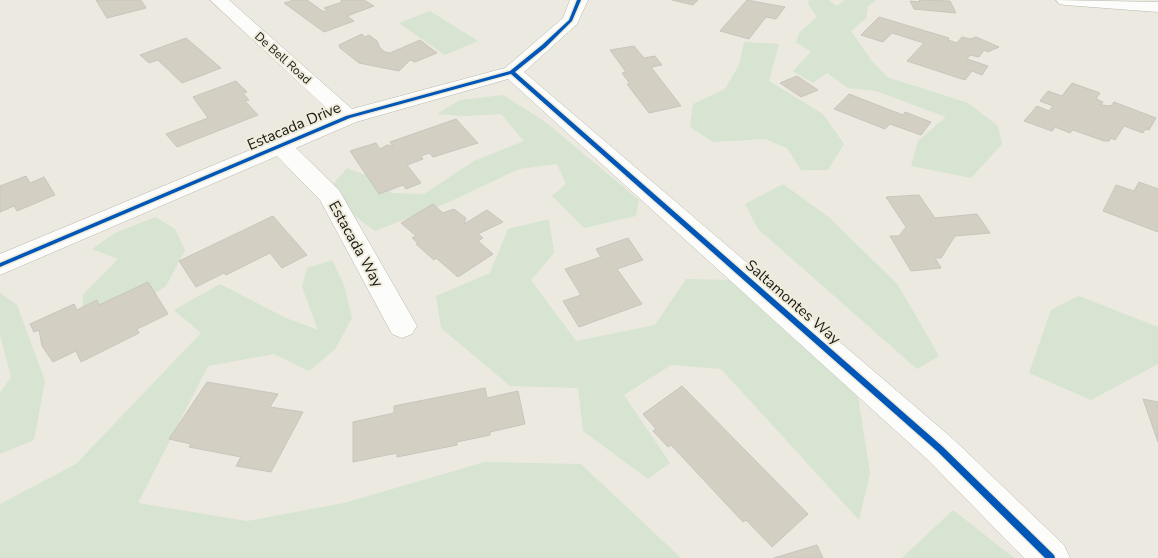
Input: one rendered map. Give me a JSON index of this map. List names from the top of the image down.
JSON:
{
  "streets": {
    "street": [
      "De Bell Road",
      "Estacada Drive",
      "Estacada Way",
      "Saltamontes Way"
    ]
  },
  "crossings": [
    ["De Bell Road", "Estacada Drive"],
    ["Estacada Drive", "Estacada Way"],
    ["Estacada Drive", "Saltamontes Way"]
  ]
}
